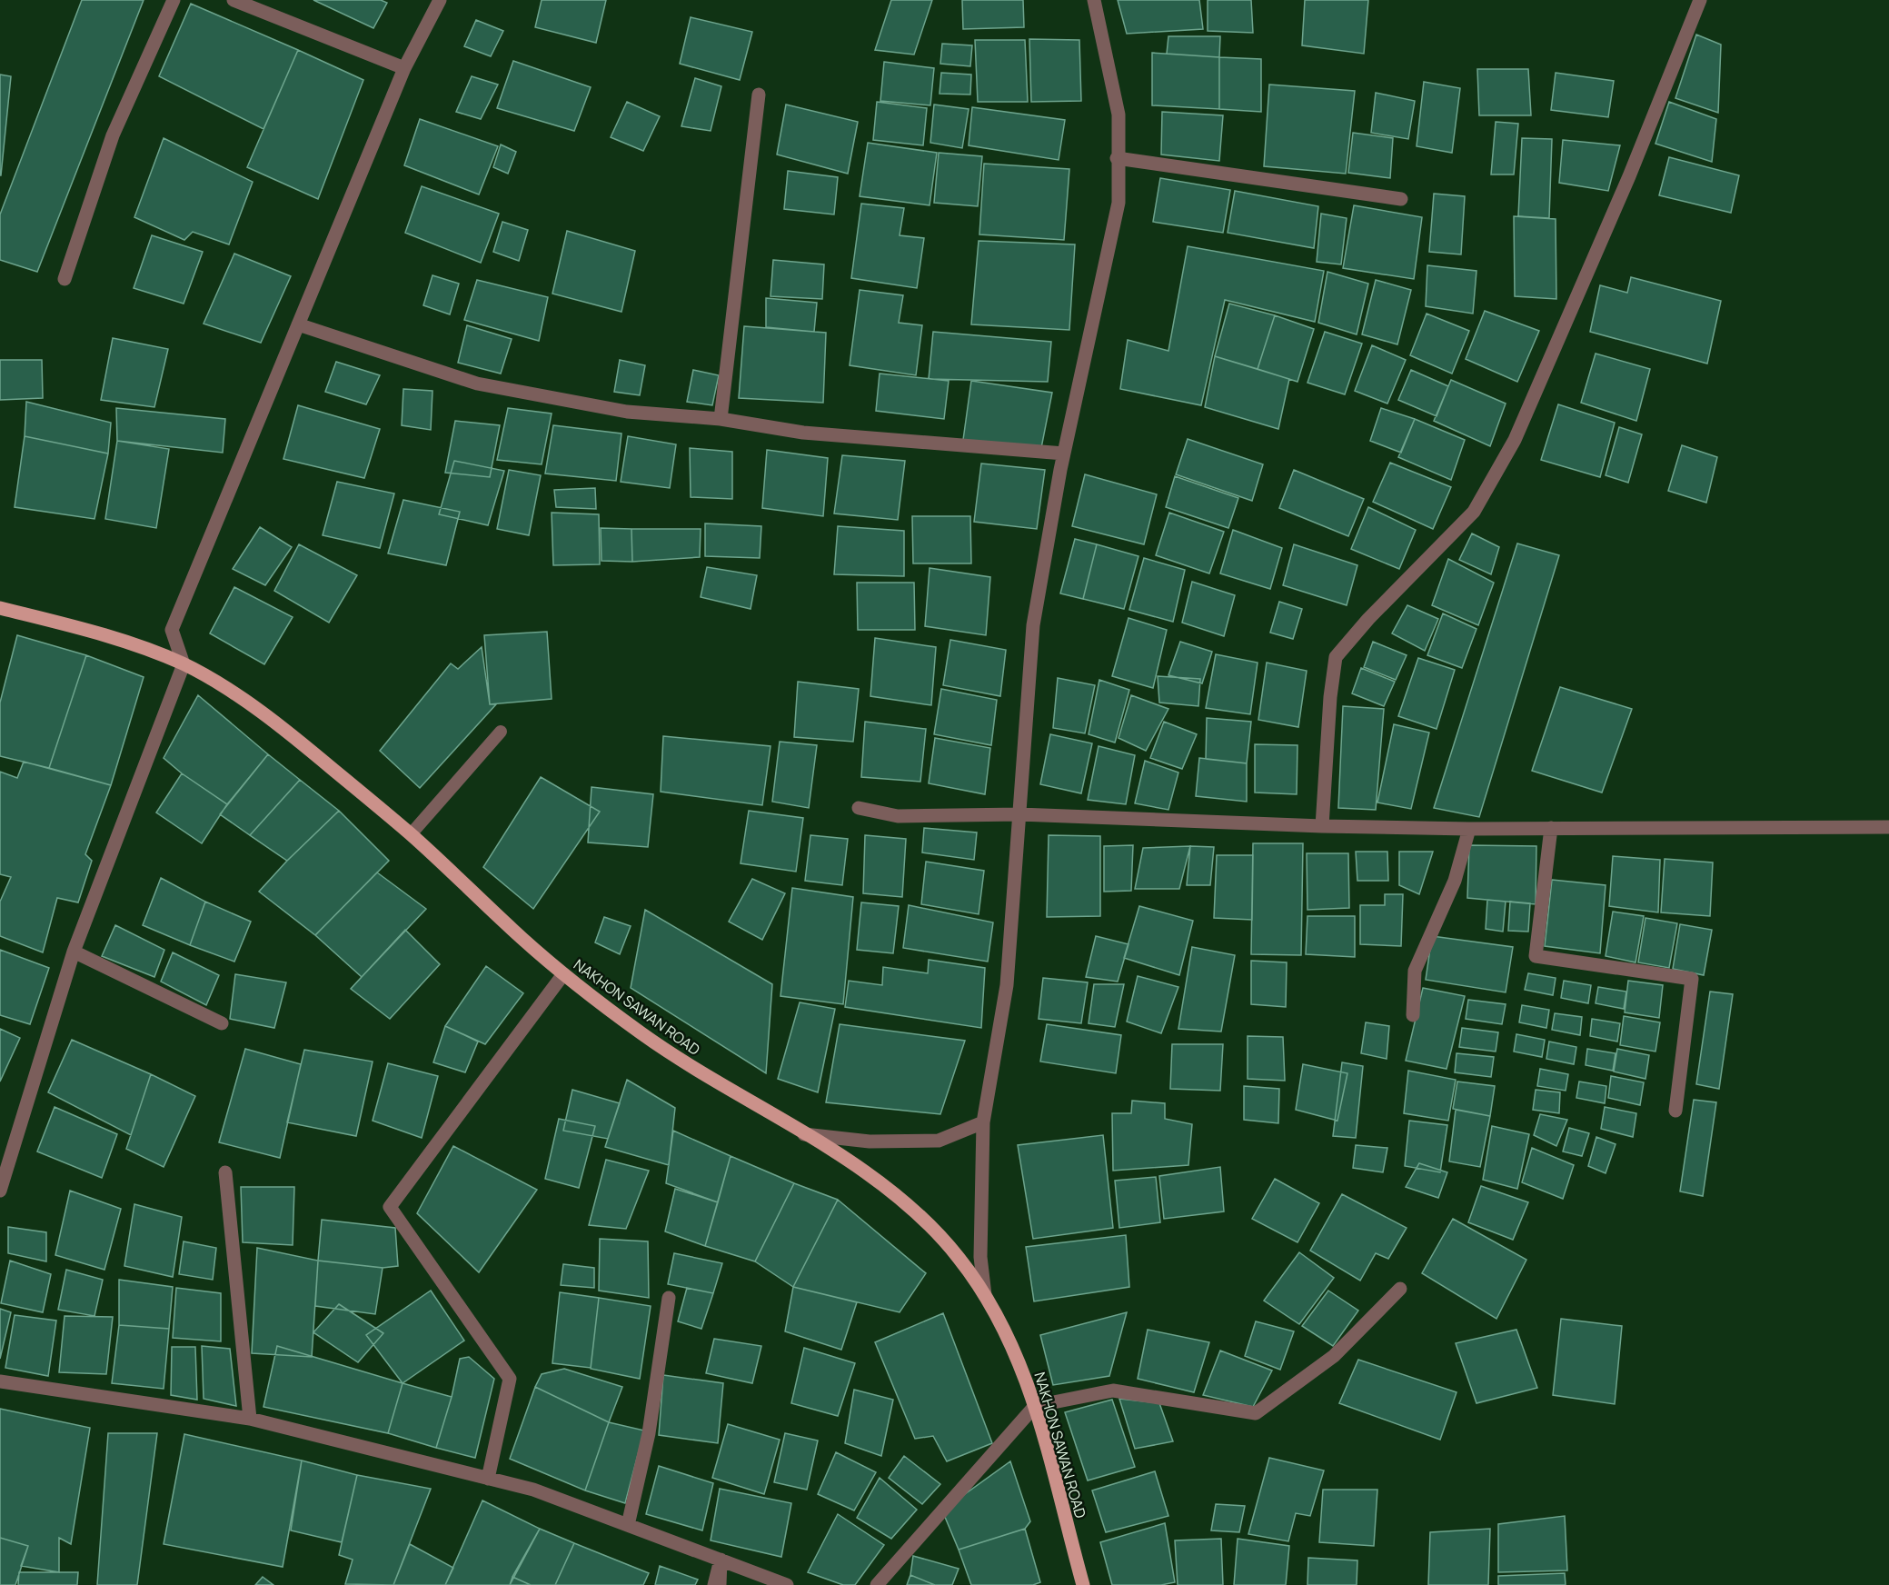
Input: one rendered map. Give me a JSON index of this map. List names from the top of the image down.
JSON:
{
  "streets": {
    "main road": ["NAKHON SAWAN ROAD"]
  }
}
